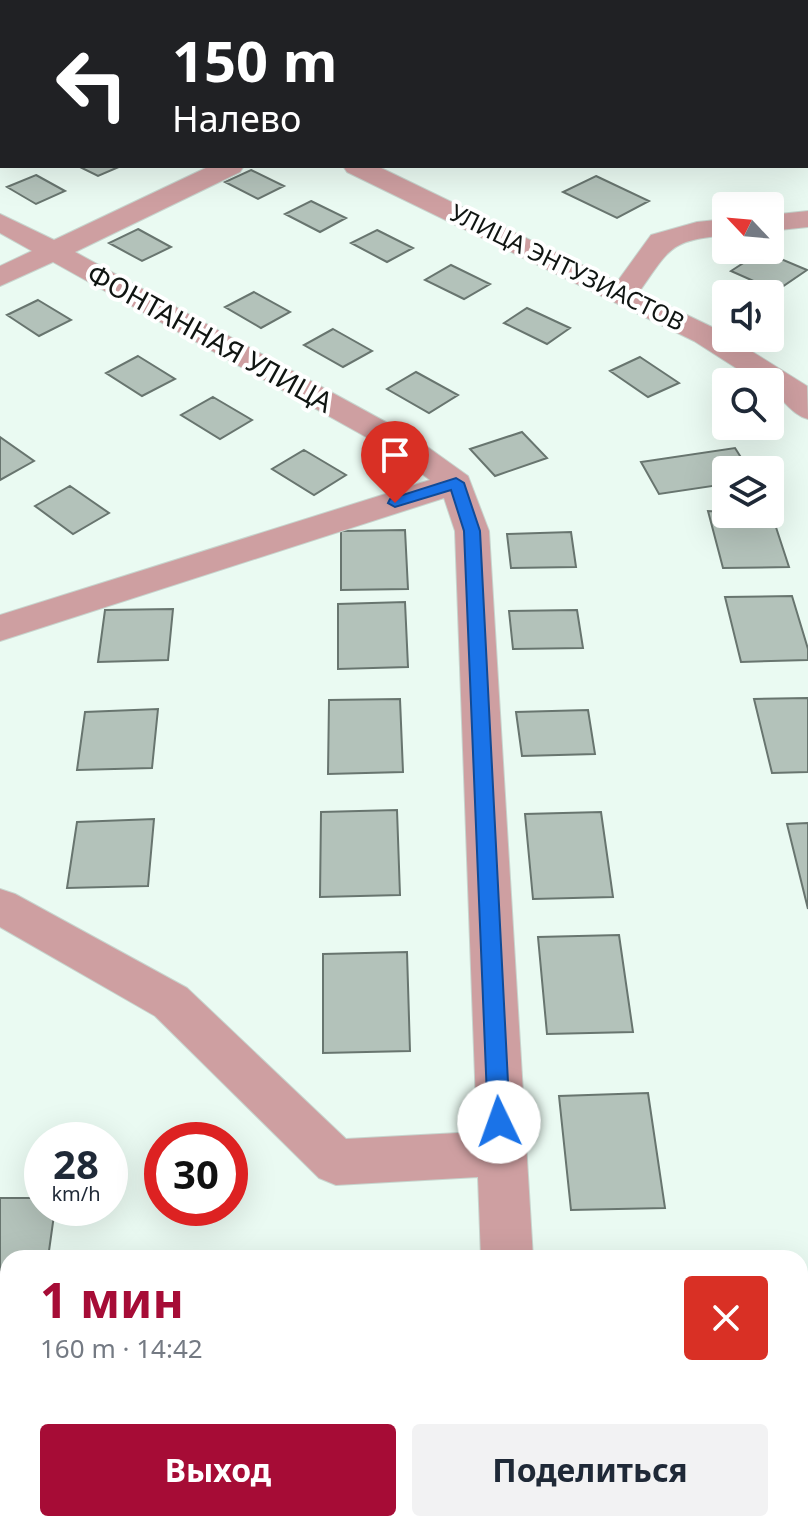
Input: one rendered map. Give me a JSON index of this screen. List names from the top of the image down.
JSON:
{
  "streets": {
    "street": ["УЛИЦА ЭНТУЗИАСТОВ", "ФОНТАННАЯ УЛИЦА"]
  },
  "north": "top left",
  "page": {
    "turn": ["150 m", "Налево"],
    "speed": "28 km/h",
    "limit": "30",
    "heading": ["1 мин", "160 m · 14:42"],
    "buttons": ["Выход", "Поделиться"]
  }
}
